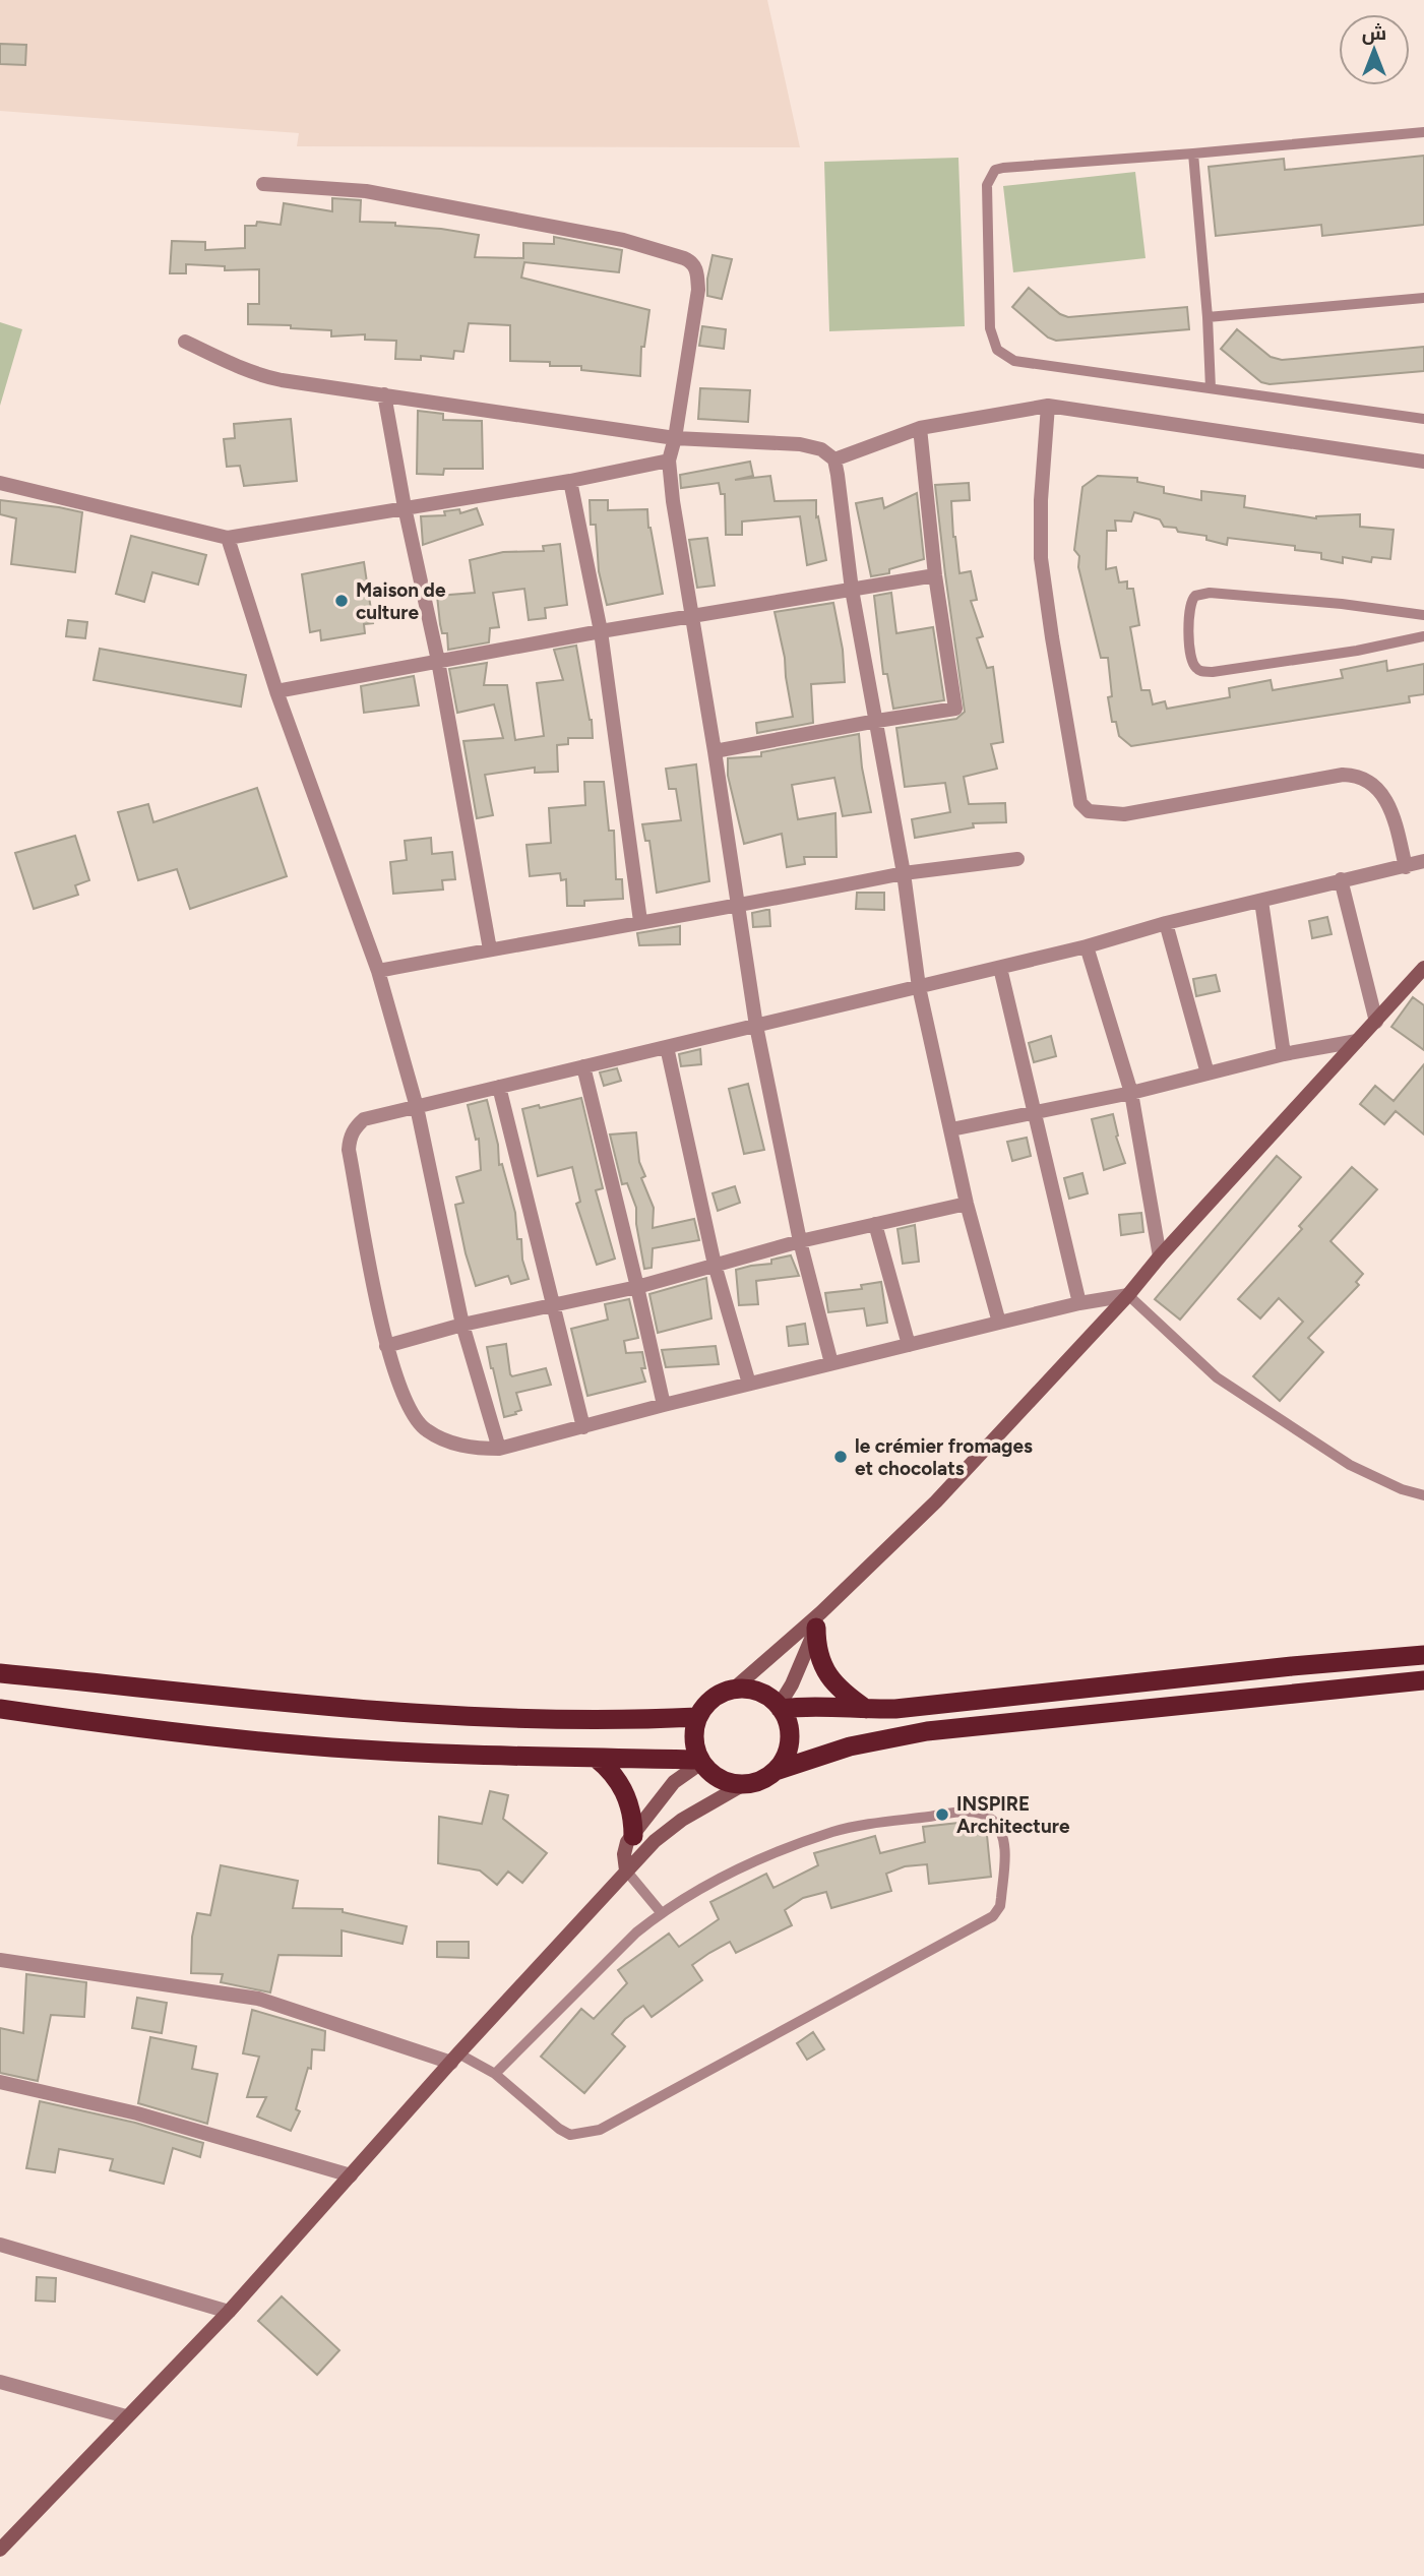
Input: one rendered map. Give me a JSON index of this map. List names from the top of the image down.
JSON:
{
  "places": ["Maison de culture", "le crémier fromages et chocolats", "INSPIRE Architecture"],
  "north": "top"
}
